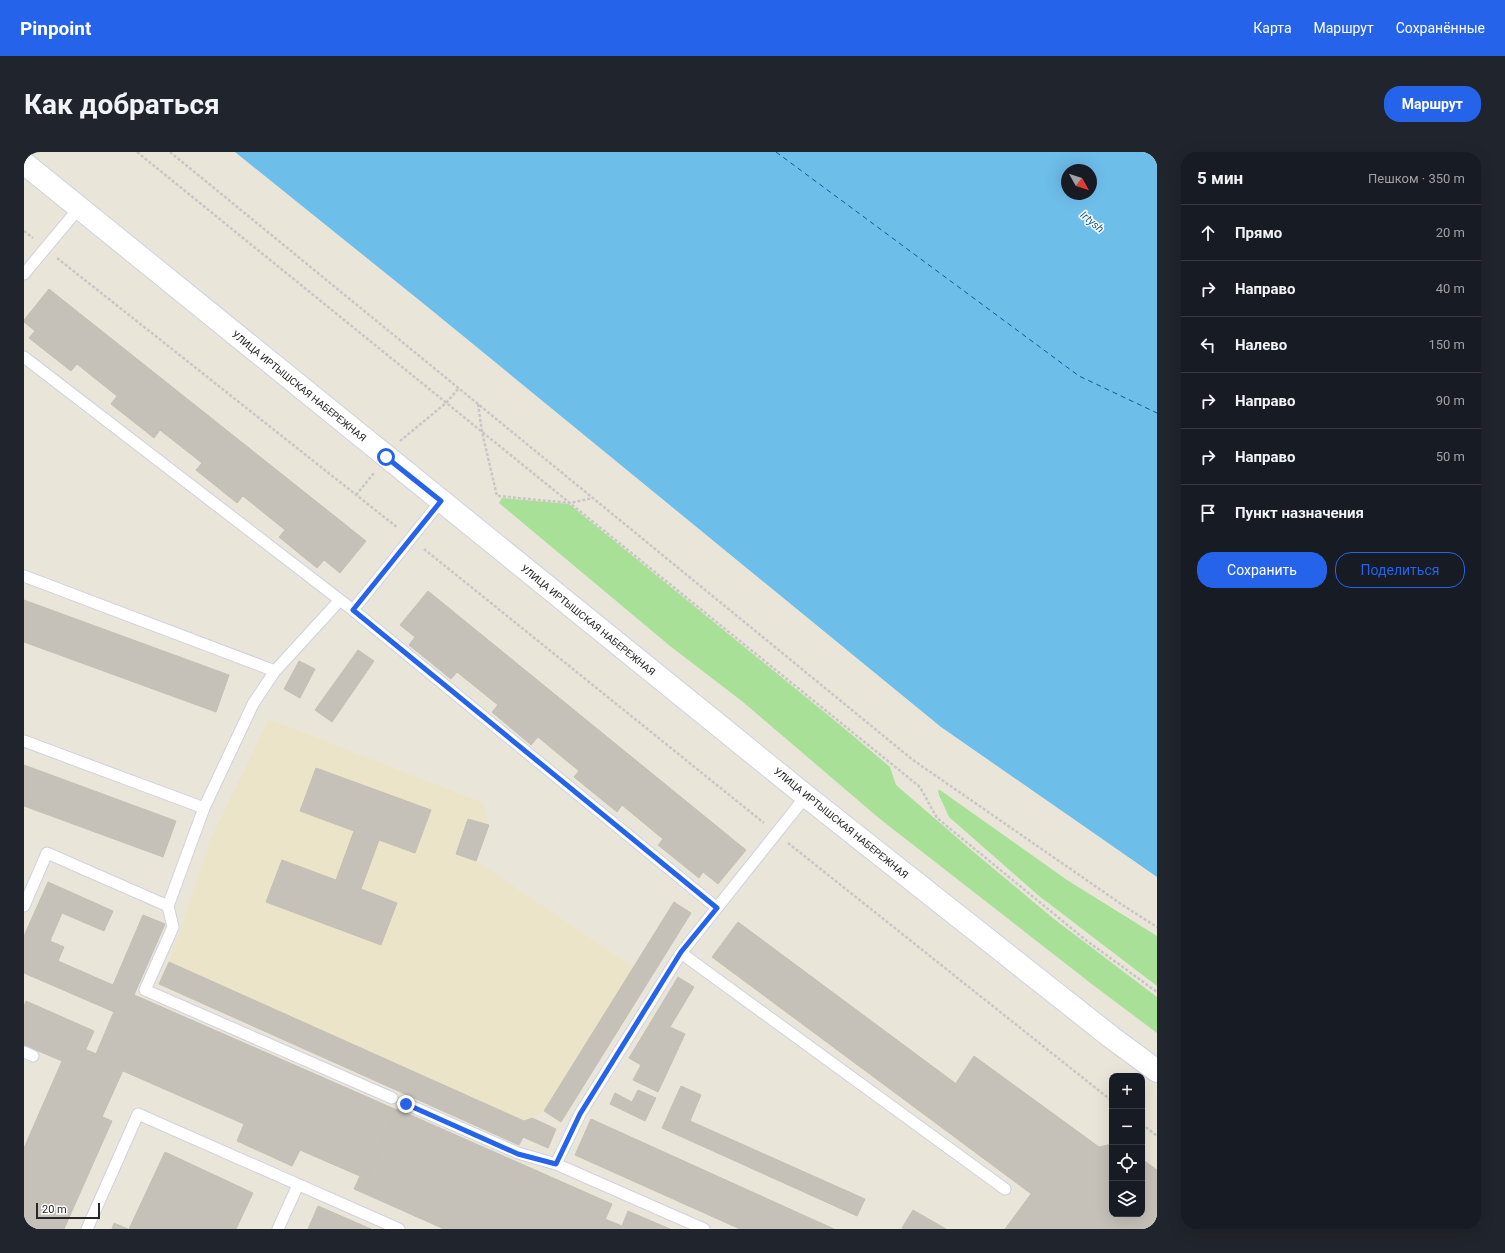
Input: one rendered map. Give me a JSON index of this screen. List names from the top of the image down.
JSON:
{
  "streets": {
    "main road": ["УЛИЦА ИРТЫШСКАЯ НАБЕРЕЖНАЯ"]
  },
  "water": ["Irtysh"],
  "scale_bar": "20 m",
  "north": "bottom right",
  "page": {
    "header": "Pinpoint",
    "nav": ["Карта", "Маршрут", "Сохранённые"],
    "buttons": [
      "Маршрут",
      ["Сохранить", "Поделиться"]
    ],
    "title": "Как добраться",
    "heading": ["5 мин", "Пешком · 350 m"],
    "list": [
      ["Прямо", "20 m"],
      ["Направо", "40 m"],
      ["Налево", "150 m"],
      ["Направо", "90 m"],
      ["Направо", "50 m"],
      "Пункт назначения"
    ],
    "map_buttons": ["+", "−"],
    "scale": "20 m"
  }
}
